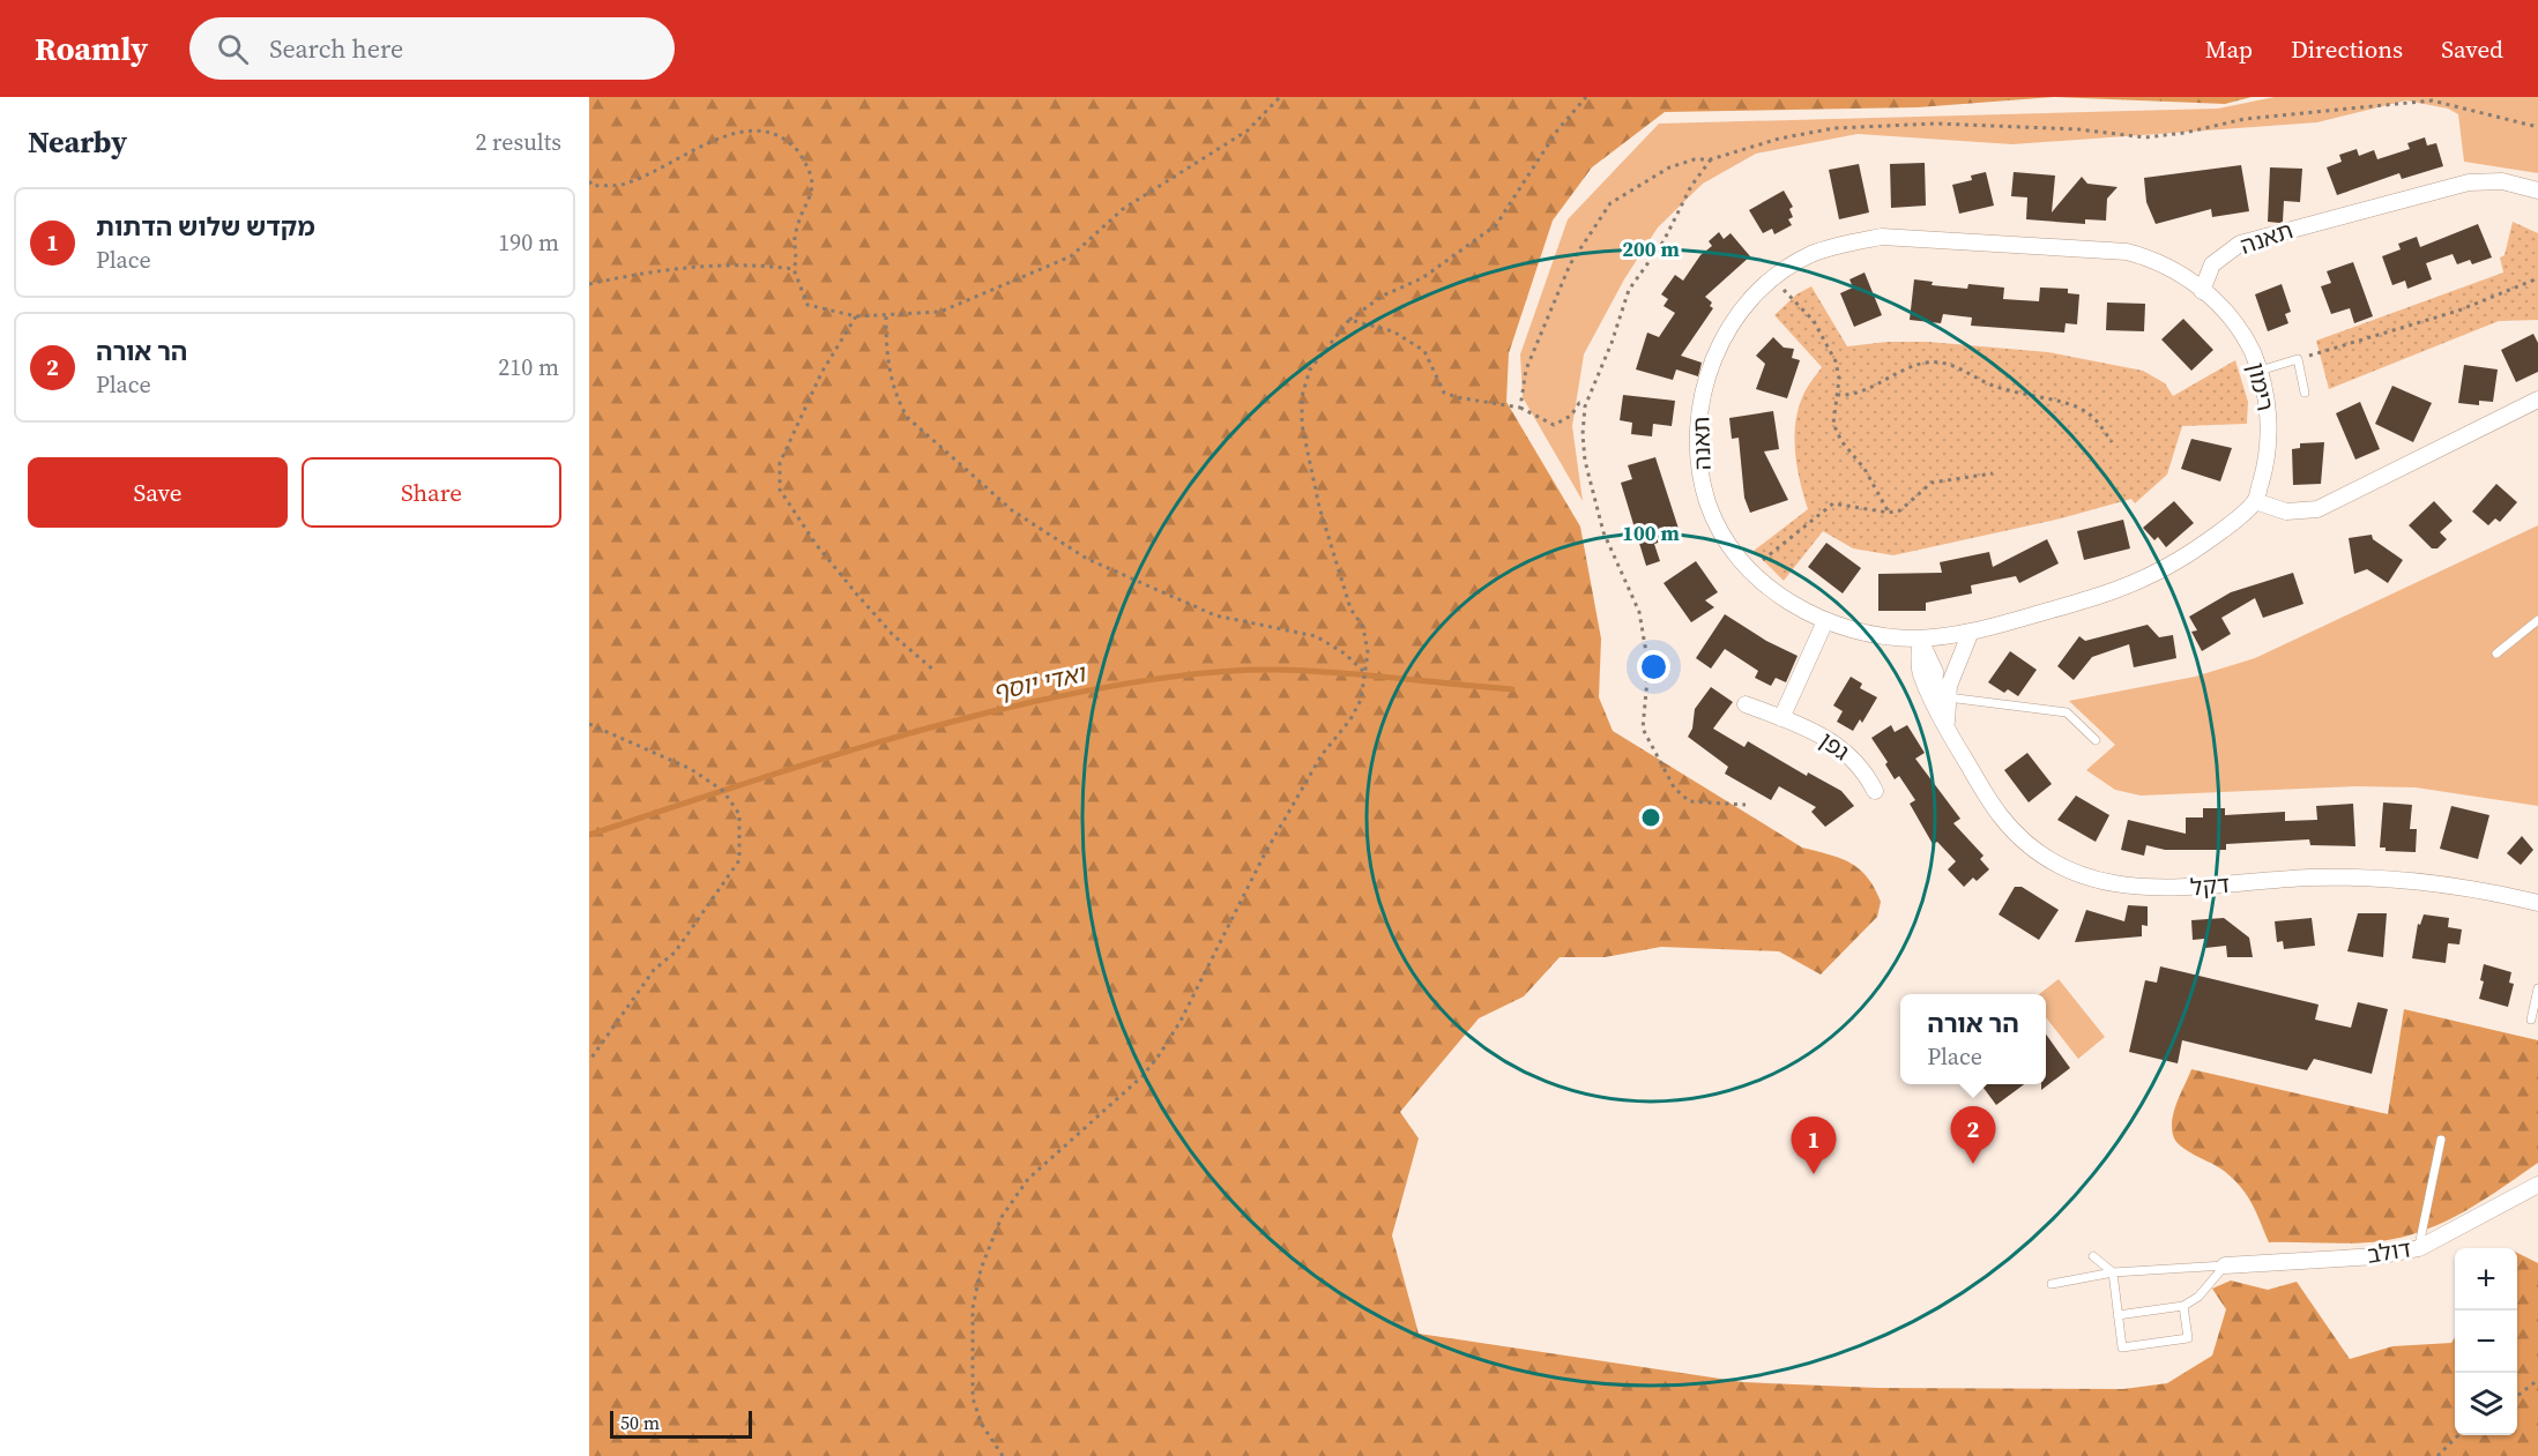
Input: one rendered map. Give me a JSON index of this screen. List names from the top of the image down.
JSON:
{
  "streets": {
    "street": [
      "תאנה",
      "רימון",
      "גפן",
      "דקל",
      "דולב"
    ]
  },
  "crossings": [
    ["תאנה", "רימון"],
    ["תאנה", "דקל"]
  ],
  "water": ["ואדי יוסף"],
  "scale_bar": "50 m",
  "page": {
    "header": "Roamly",
    "search": "Search here",
    "nav": ["Map", "Directions", "Saved"],
    "heading": ["Nearby", "2 results"],
    "list": [
      {
        "mark": "1",
        "name": "מקדש שלוש הדתות",
        "note": "Place",
        "value": "190 m"
      },
      {
        "mark": "2",
        "name": "הר אורה",
        "note": "Place",
        "value": "210 m"
      }
    ],
    "buttons": ["Save", "Share"],
    "popup": ["הר אורה", "Place"],
    "pins": ["2", "1"],
    "map_buttons": ["+", "−"],
    "scale": "50 m"
  },
  "rings": ["200 m", "100 m"]
}
